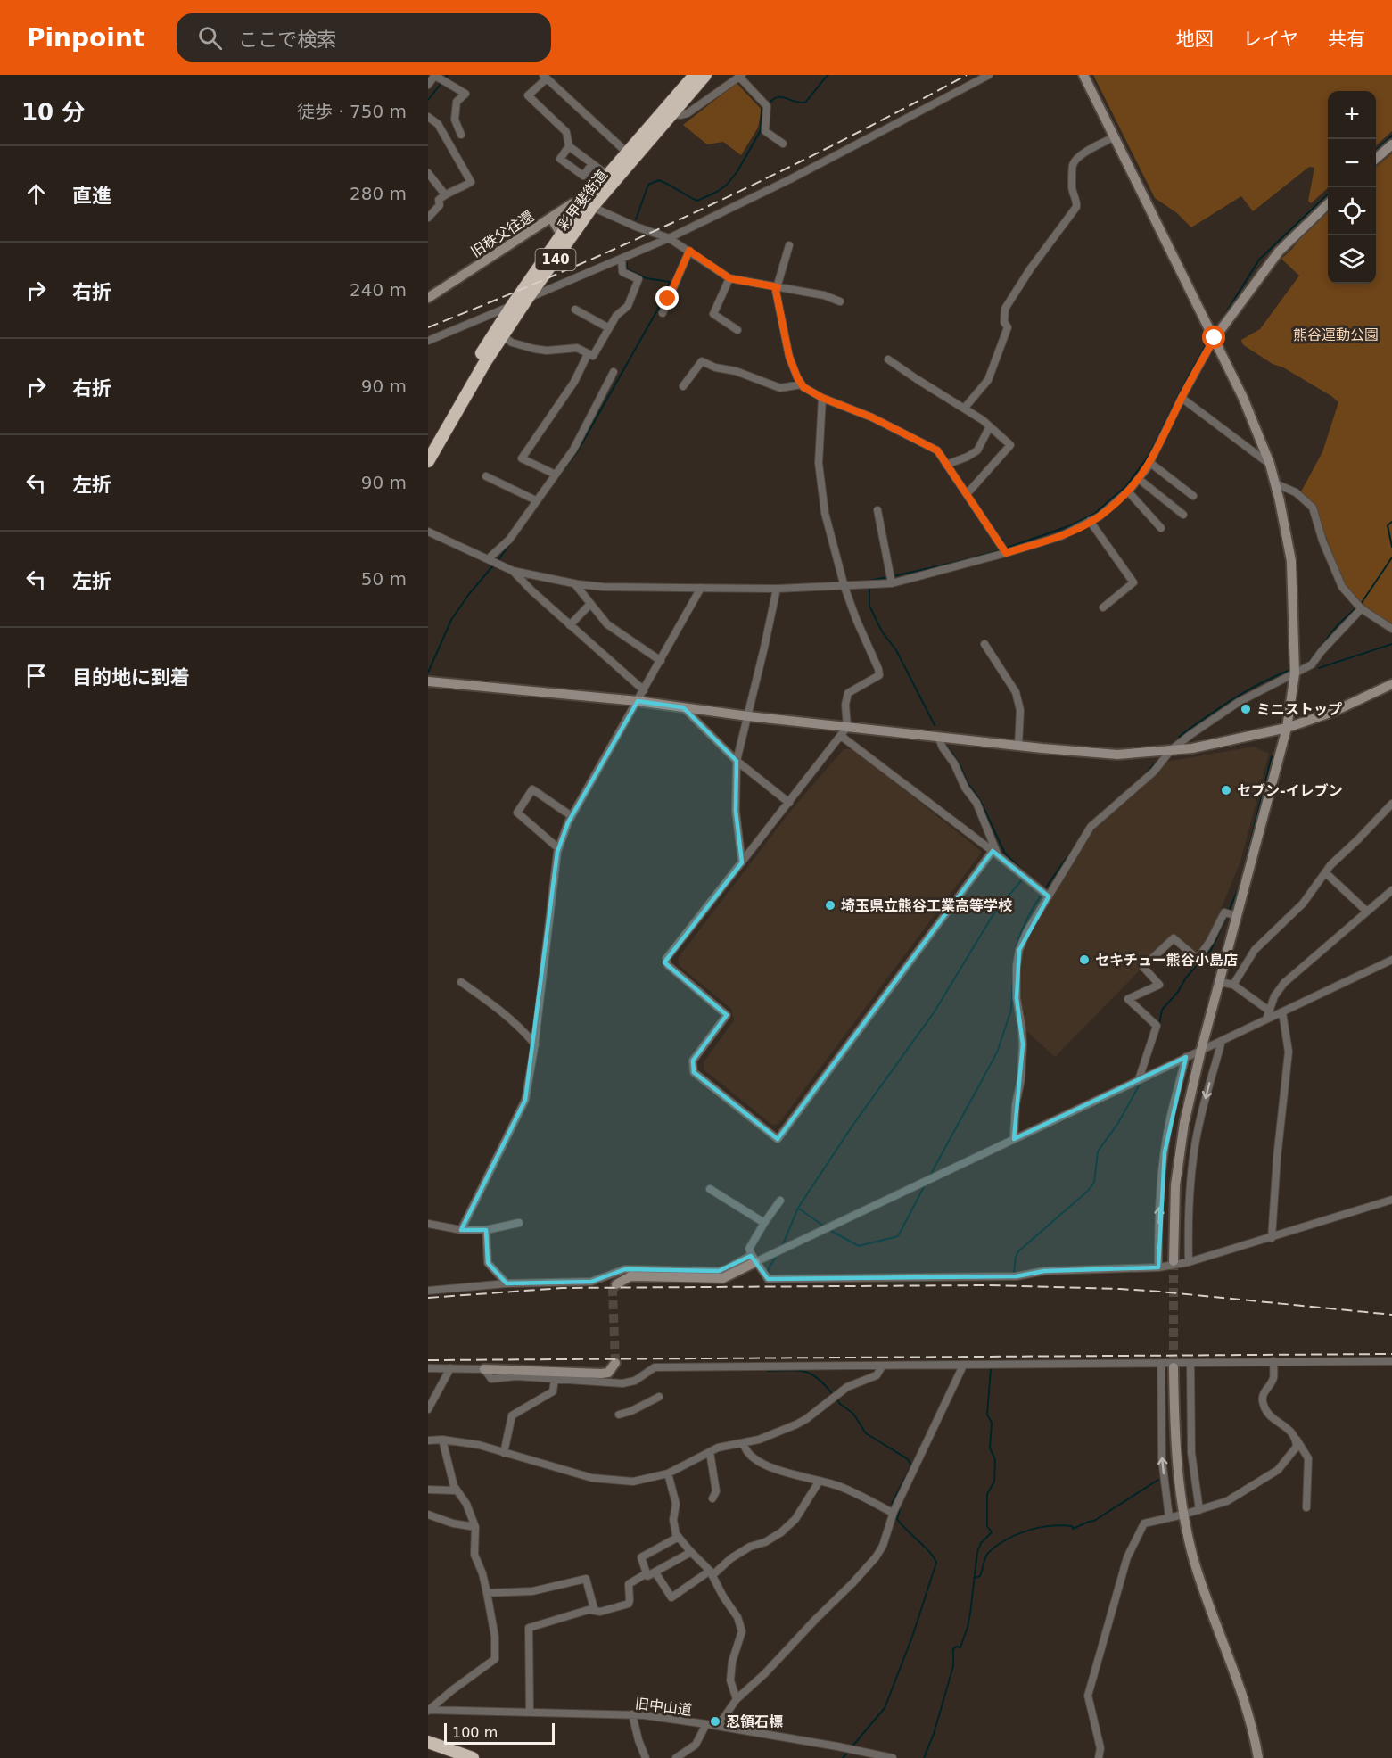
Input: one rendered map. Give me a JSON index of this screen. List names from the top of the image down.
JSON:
{
  "streets": {
    "highway": ["彩甲斐街道", "140"],
    "street": ["旧秩父往還", "旧中山道"]
  },
  "crossings": [
    ["彩甲斐街道", "旧秩父往還"]
  ],
  "parks": ["熊谷運動公園"],
  "places": [
    "ミニストップ",
    "セブン-イレブン",
    "埼玉県立熊谷工業高等学校",
    "セキチュー熊谷小島店",
    "忍領石標"
  ],
  "scale_bar": "100 m",
  "page": {
    "header": "Pinpoint",
    "search": "ここで検索",
    "nav": ["地図", "レイヤ", "共有"],
    "heading": ["10 分", "徒歩 · 750 m"],
    "map_buttons": ["+", "−"],
    "list": [
      ["直進", "280 m"],
      ["右折", "240 m"],
      ["右折", "90 m"],
      ["左折", "90 m"],
      ["左折", "50 m"],
      "目的地に到着"
    ],
    "scale": "100 m"
  }
}
